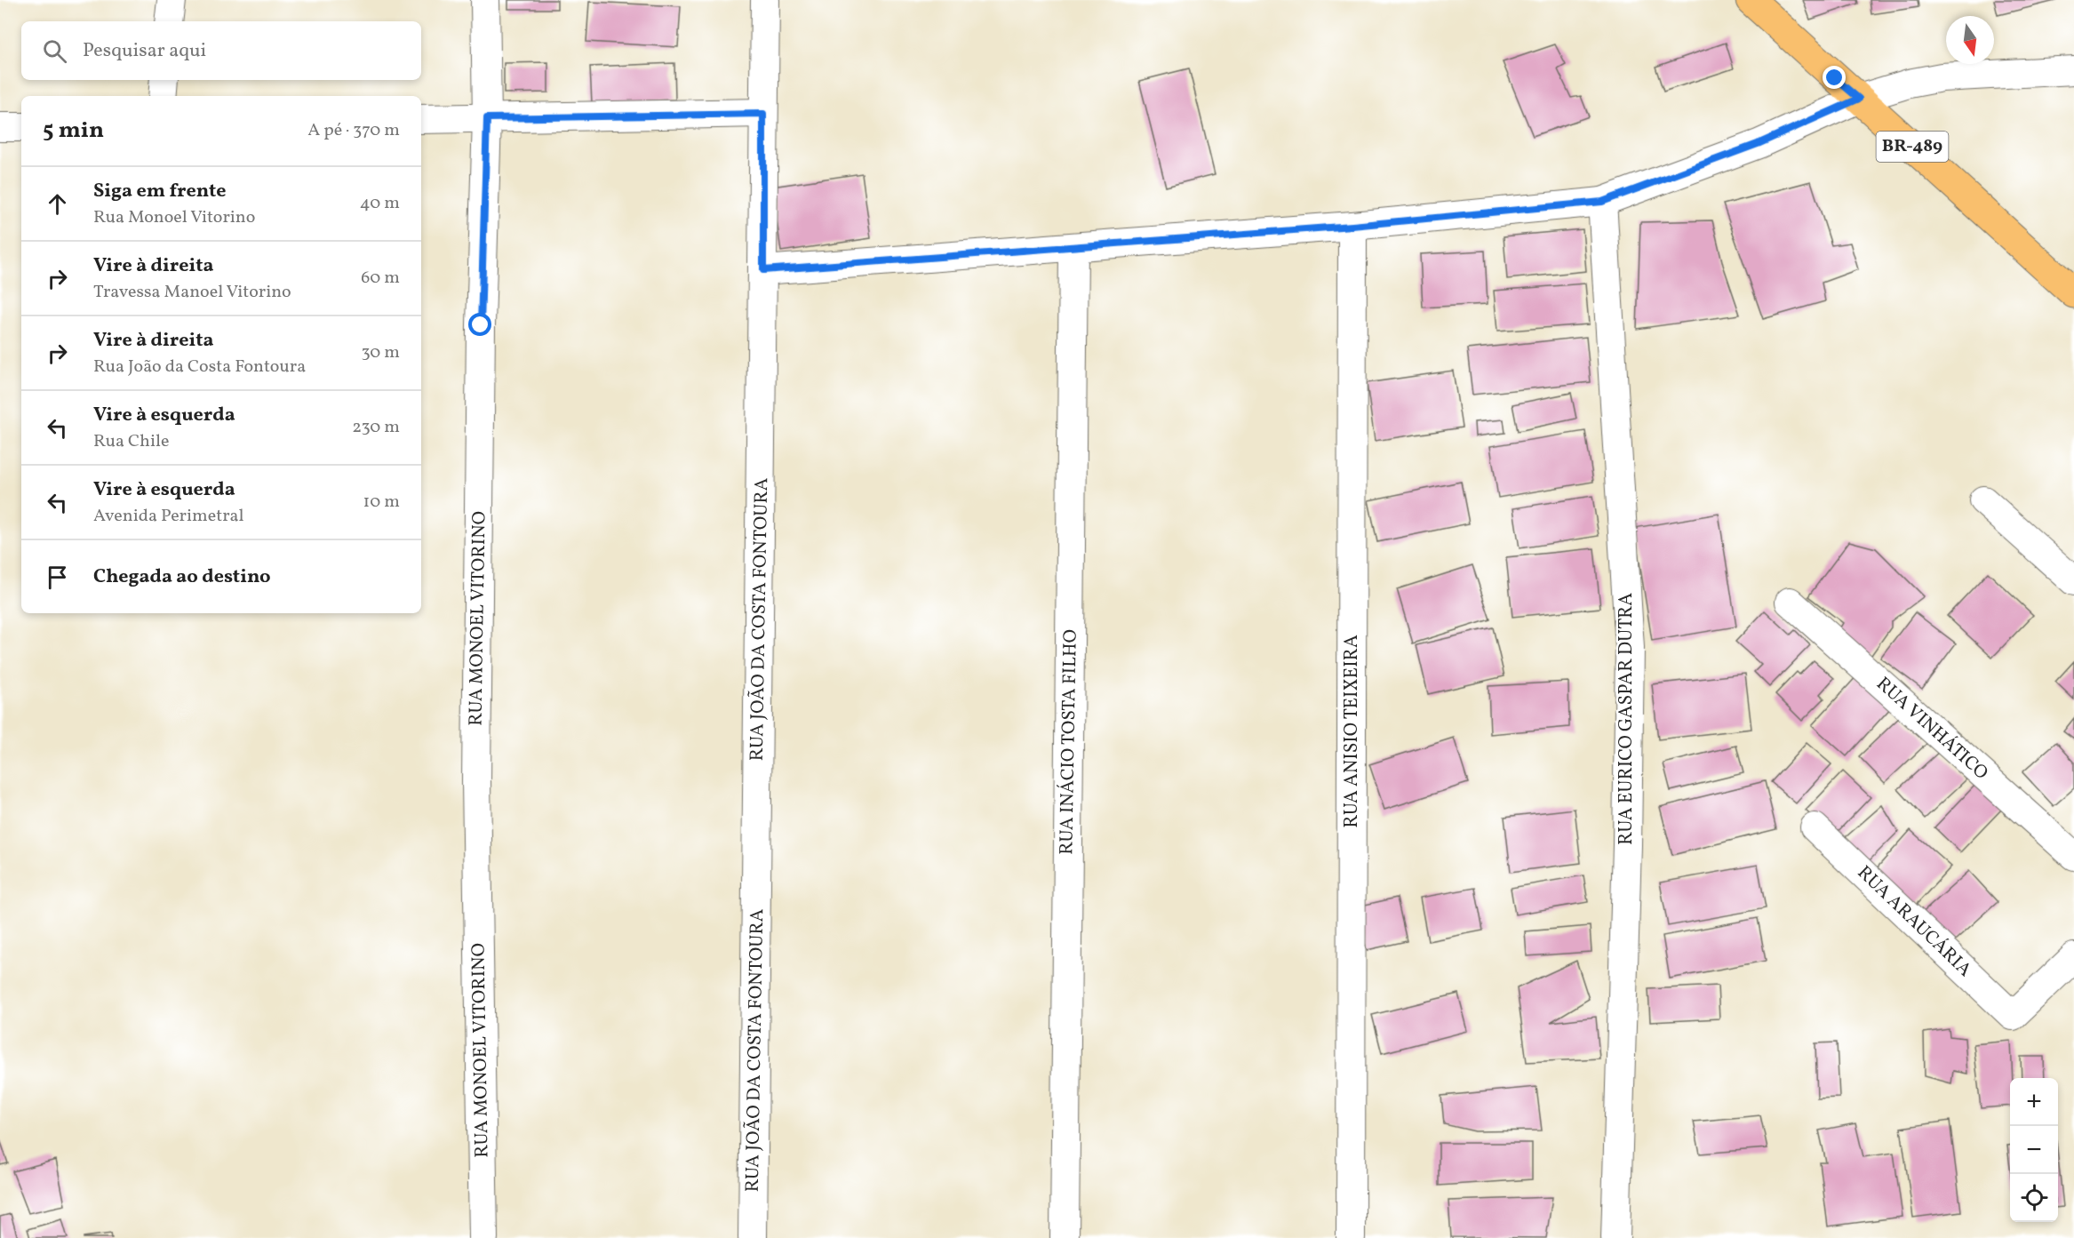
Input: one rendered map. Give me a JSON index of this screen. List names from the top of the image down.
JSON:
{
  "streets": {
    "main road": ["BR-489"],
    "street": [
      "RUA MONOEL VITORINO",
      "RUA JOÃO DA COSTA FONTOURA",
      "RUA EURICO GASPAR DUTRA",
      "RUA VINHÁTICO",
      "RUA ANISIO TEIXEIRA",
      "RUA INÁCIO TOSTA FILHO",
      "RUA ARAUCÁRIA"
    ]
  },
  "north": "bottom",
  "page": {
    "search": "Pesquisar aqui",
    "heading": ["5 min", "A pé · 370 m"],
    "list": [
      ["Siga em frente", "Rua Monoel Vitorino", "40 m"],
      ["Vire à direita", "Travessa Manoel Vitorino", "60 m"],
      ["Vire à direita", "Rua João da Costa Fontoura", "30 m"],
      ["Vire à esquerda", "Rua Chile", "230 m"],
      ["Vire à esquerda", "Avenida Perimetral", "10 m"],
      "Chegada ao destino"
    ],
    "map_buttons": ["+", "−"]
  }
}
